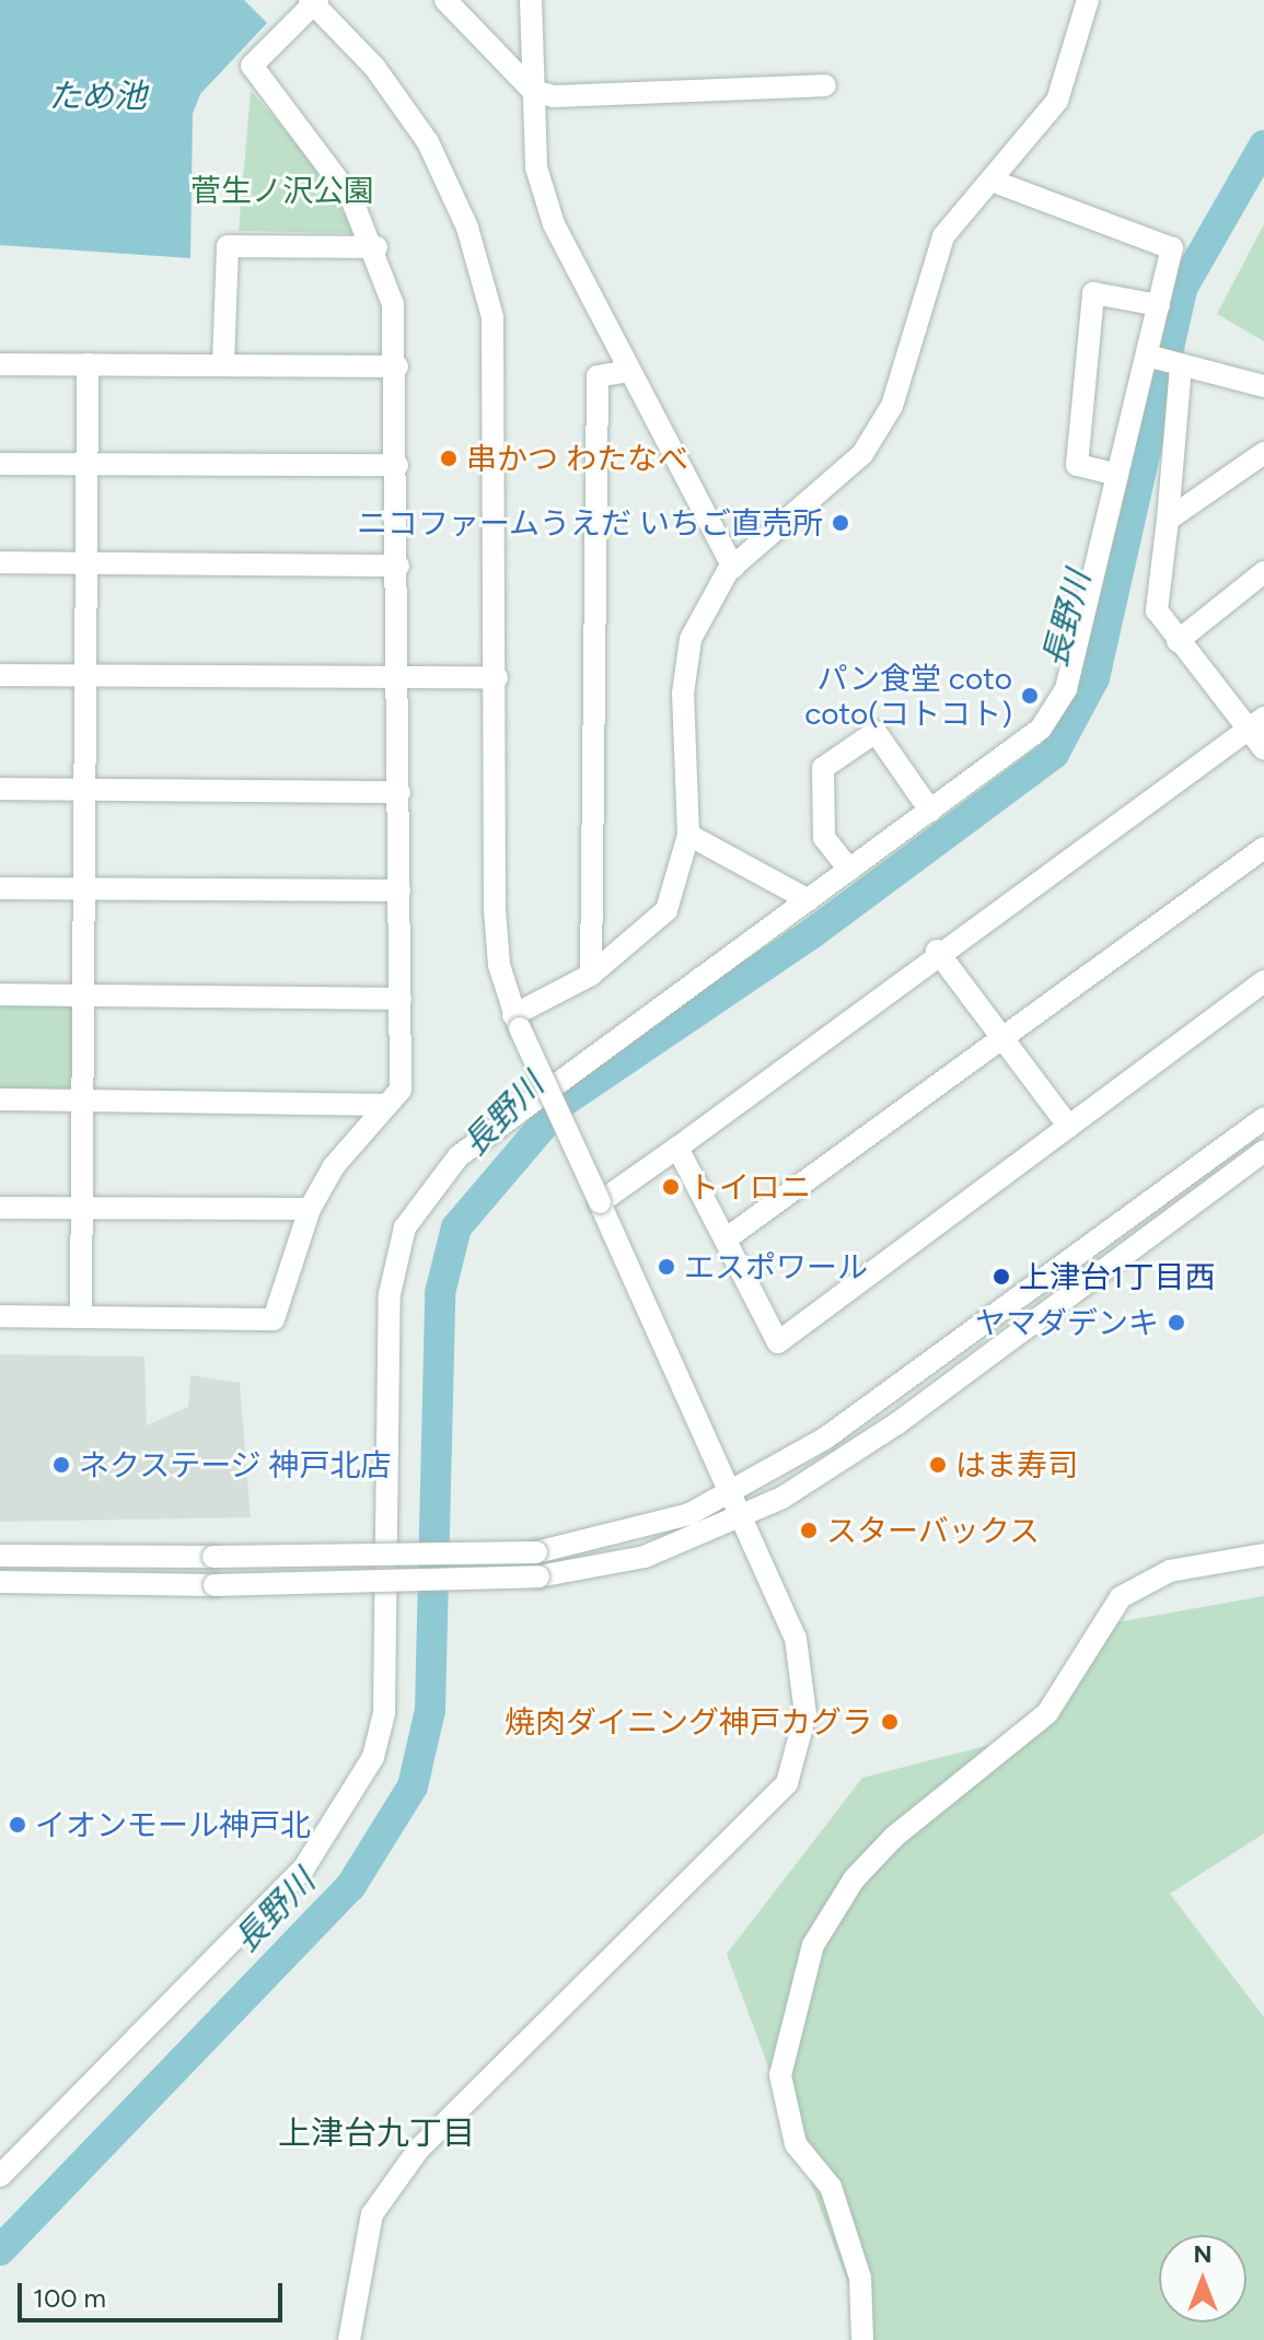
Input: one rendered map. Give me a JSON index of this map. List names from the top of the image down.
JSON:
{
  "districts": ["上津台九丁目"],
  "water": ["ため池", "長野川"],
  "parks": ["菅生ノ沢公園"],
  "places": [
    "串かつ わたなべ",
    "ニコファームうえだ いちご直売所",
    "パン食堂 coto coto(コトコト)",
    "トイロニ",
    "エスポワール",
    "上津台1丁目西",
    "ヤマダデンキ",
    "ネクステージ 神戸北店",
    "はま寿司",
    "スターバックス",
    "焼肉ダイニング神戸カグラ",
    "イオンモール神戸北"
  ],
  "scale_bar": "100 m",
  "north": "top"
}
